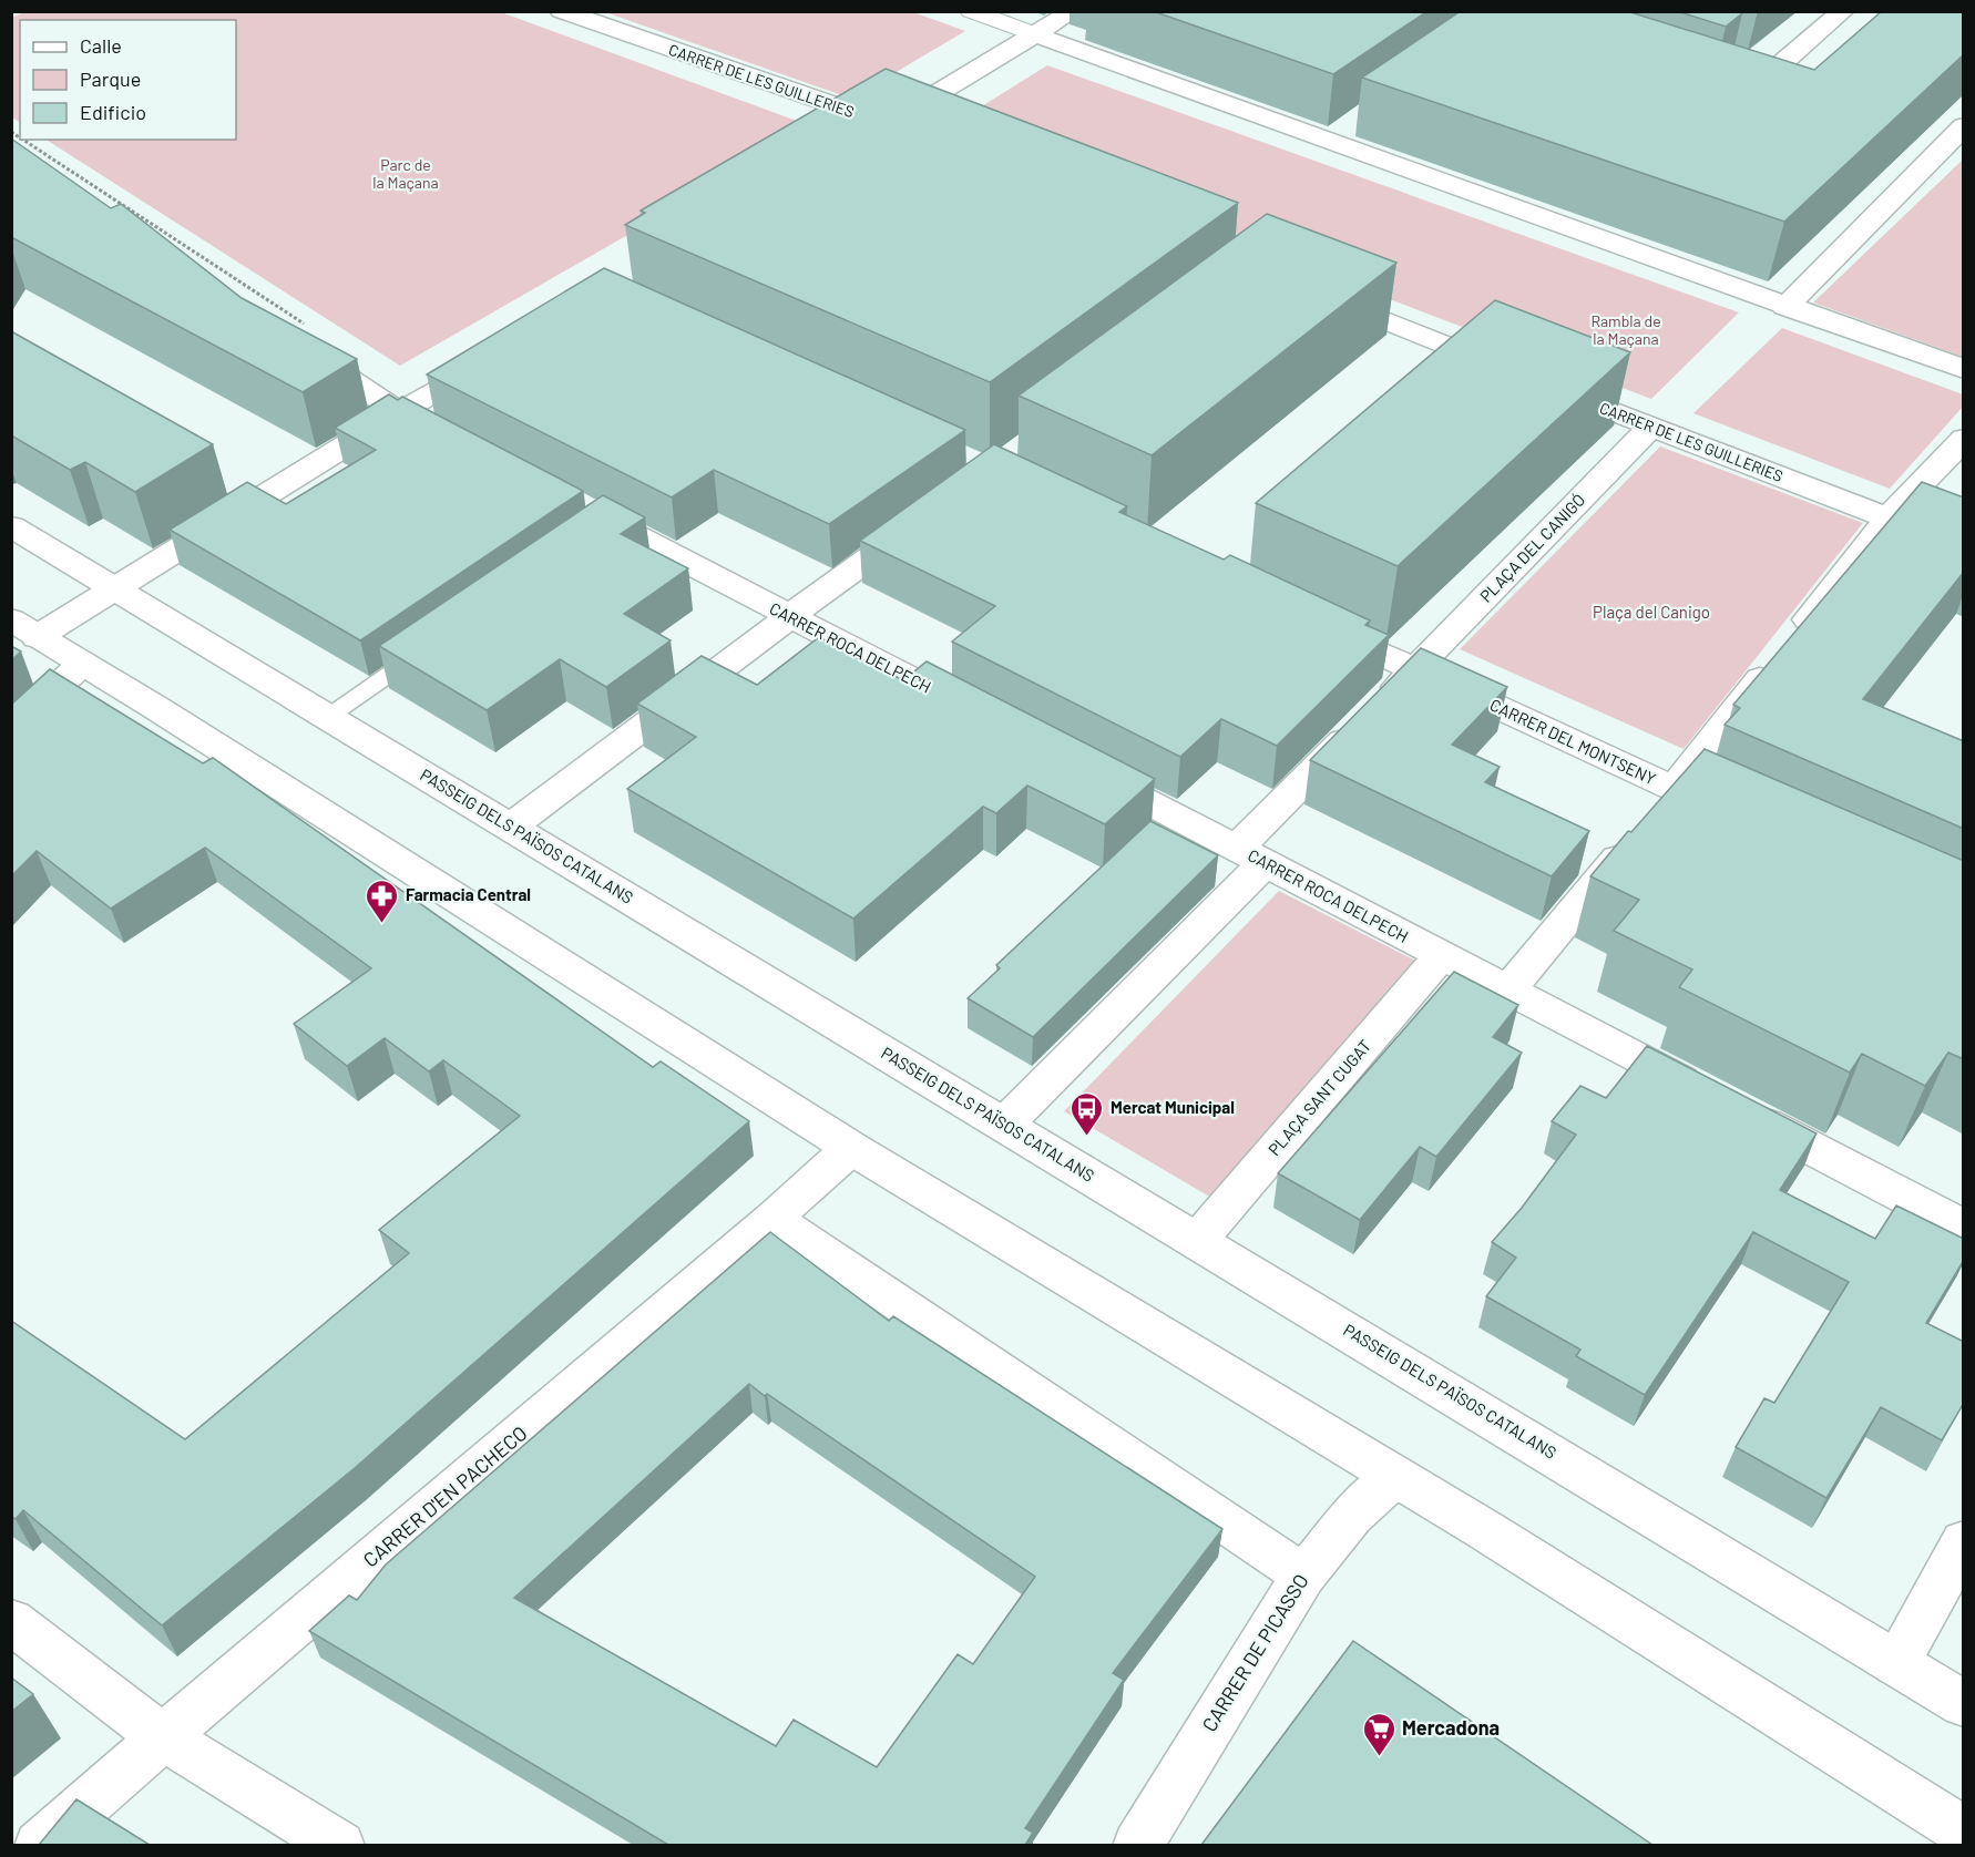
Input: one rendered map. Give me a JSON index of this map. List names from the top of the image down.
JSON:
{
  "streets": {
    "street": [
      "CARRER DE LES GUILLERIES",
      "PLAÇA DEL CANIGÓ",
      "CARRER ROCA DELPECH",
      "CARRER DEL MONTSENY",
      "PASSEIG DELS PAÏSOS CATALANS",
      "PLAÇA SANT CUGAT",
      "CARRER D'EN PACHECO",
      "CARRER DE PICASSO"
    ]
  },
  "crossings": [
    ["CARRER DE LES GUILLERIES", "PLAÇA DEL CANIGÓ"],
    ["PLAÇA DEL CANIGÓ", "CARRER ROCA DELPECH"],
    ["PLAÇA DEL CANIGÓ", "CARRER DEL MONTSENY"],
    ["CARRER ROCA DELPECH", "PLAÇA SANT CUGAT"],
    ["PASSEIG DELS PAÏSOS CATALANS", "PLAÇA SANT CUGAT"]
  ],
  "parks": ["Parc de la Maçana", "Rambla de la Maçana", "Plaça del Canigo"],
  "places": {
    "pharmacy": ["Farmacia Central"],
    "bus stop": ["Mercat Municipal"],
    "supermarket": ["Mercadona"]
  },
  "legend": ["Calle", "Parque", "Edificio"]
}
